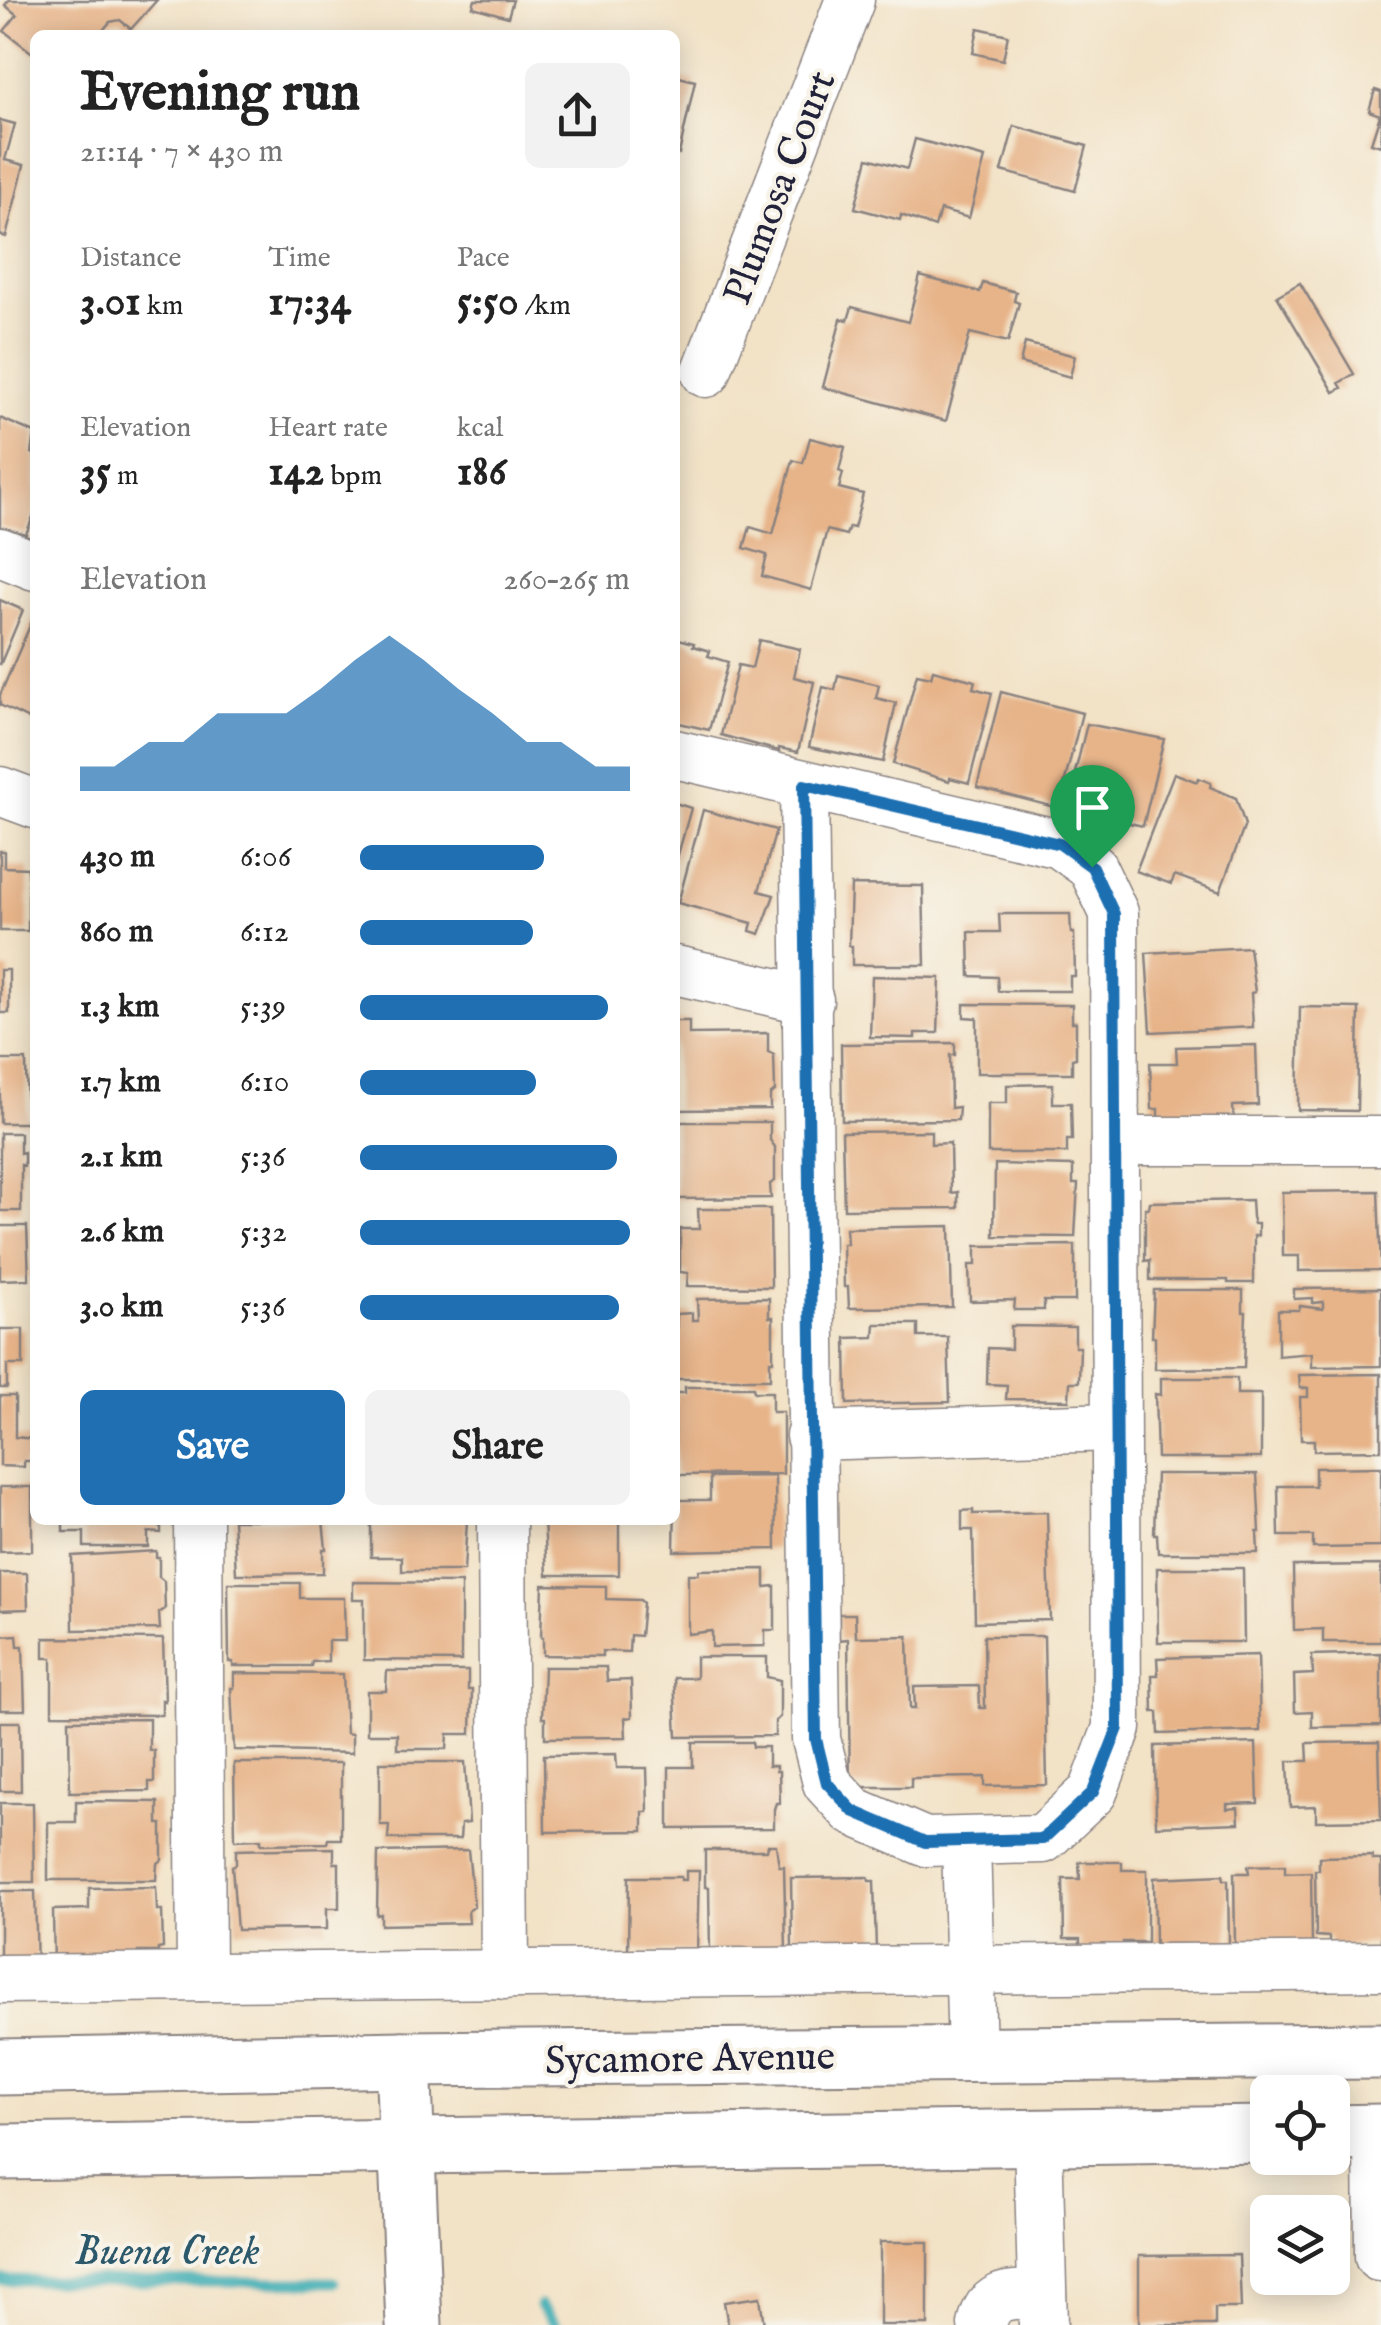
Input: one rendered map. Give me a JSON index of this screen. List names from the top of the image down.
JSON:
{
  "streets": {
    "main road": ["Sycamore Avenue"],
    "street": ["Plumosa Court"]
  },
  "water": ["Buena Creek"],
  "page": {
    "heading": ["Evening run", "21:14 · 7 × 430 m"],
    "stats": [
      ["Distance", "3.01 km"],
      ["Time", "17:34"],
      ["Pace", "5:50 /km"],
      ["Elevation", "35 m"],
      ["Heart rate", "142 bpm"],
      ["kcal", "186"]
    ],
    "chart": ["Elevation", "260–265 m"],
    "list": [
      {
        "name": "430 m",
        "note": "6:06"
      },
      {
        "name": "860 m",
        "note": "6:12"
      },
      {
        "name": "1.3 km",
        "note": "5:39"
      },
      {
        "name": "1.7 km",
        "note": "6:10"
      },
      {
        "name": "2.1 km",
        "note": "5:36"
      },
      {
        "name": "2.6 km",
        "note": "5:32"
      },
      {
        "name": "3.0 km",
        "note": "5:36"
      }
    ],
    "buttons": ["Save", "Share"]
  }
}
